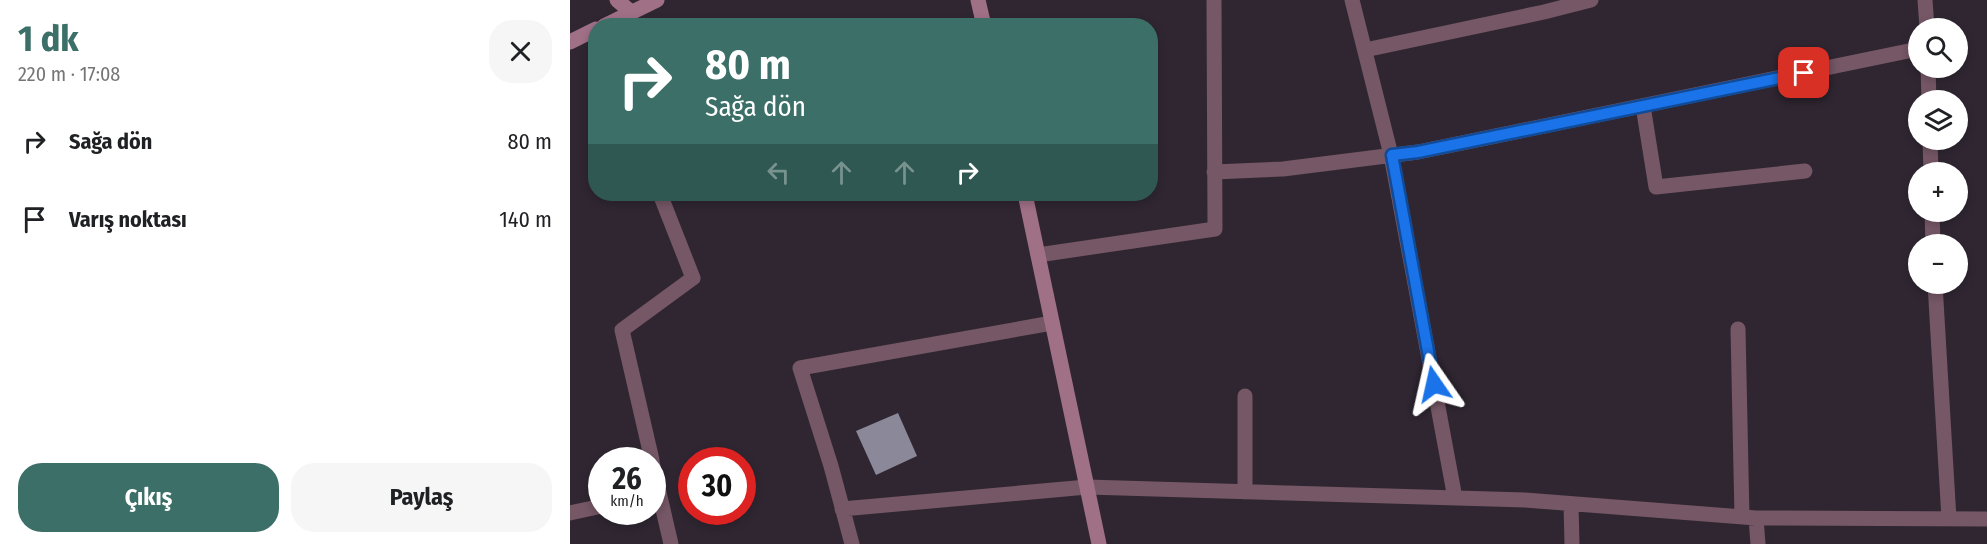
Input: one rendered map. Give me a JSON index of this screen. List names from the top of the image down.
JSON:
{
  "page": {
    "heading": ["1 dk", "220 m · 17:08"],
    "map_buttons": ["+", "−"],
    "turn": ["80 m", "Sağa dön"],
    "list": [
      {
        "name": "Sağa dön",
        "value": "80 m"
      },
      {
        "name": "Varış noktası",
        "value": "140 m"
      }
    ],
    "speed": "26 km/h",
    "limit": "30",
    "buttons": ["Çıkış", "Paylaş"]
  }
}
